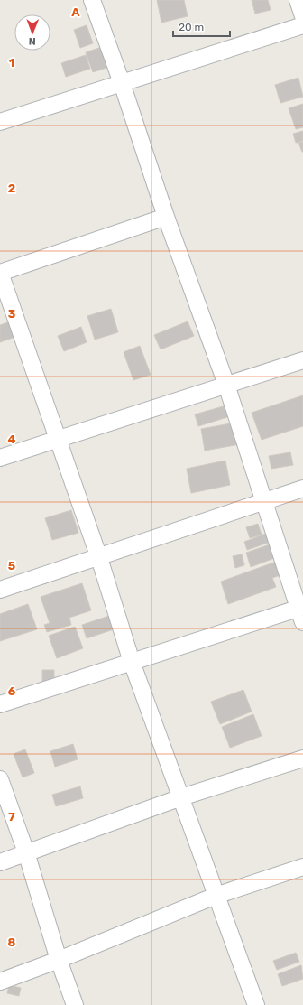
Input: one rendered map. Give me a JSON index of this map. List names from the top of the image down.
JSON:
{
  "scale_bar": "20 m",
  "north": "bottom",
  "grid": {
    "columns": ["A"],
    "rows": [
      "1",
      "2",
      "3",
      "4",
      "5",
      "6",
      "7",
      "8"
    ]
  }
}
